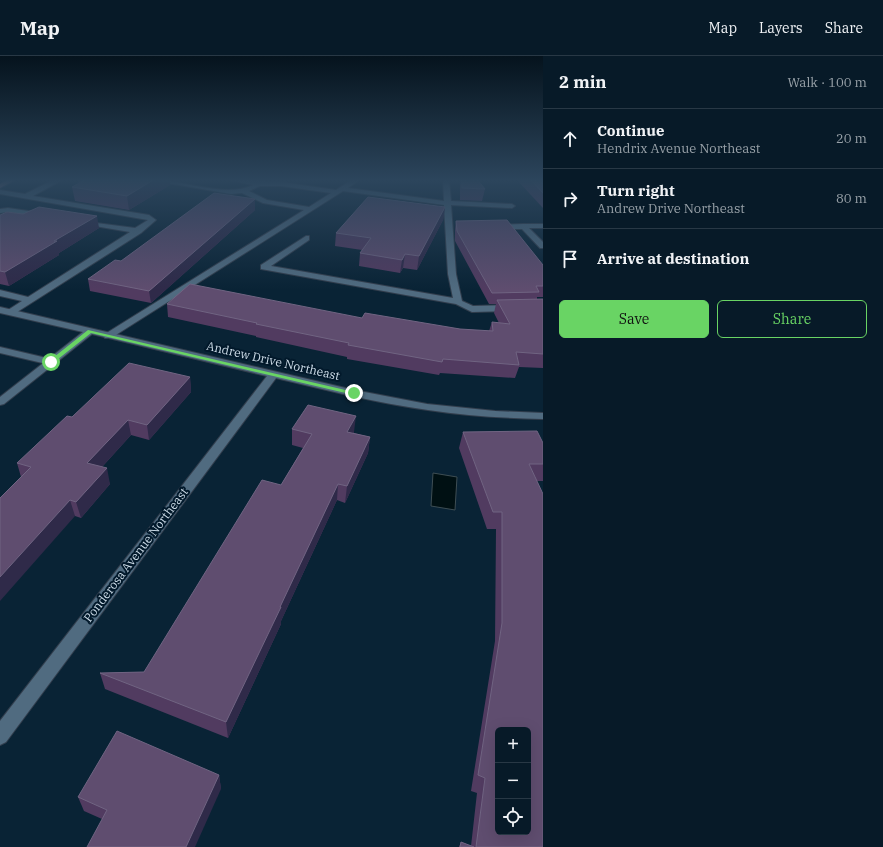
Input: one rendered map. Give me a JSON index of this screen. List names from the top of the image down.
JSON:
{
  "streets": {
    "street": ["Andrew Drive Northeast", "Ponderosa Avenue Northeast"]
  },
  "crossings": [
    ["Andrew Drive Northeast", "Ponderosa Avenue Northeast"]
  ],
  "page": {
    "header": "Map",
    "nav": ["Map", "Layers", "Share"],
    "heading": ["2 min", "Walk · 100 m"],
    "list": [
      ["Continue", "Hendrix Avenue Northeast", "20 m"],
      ["Turn right", "Andrew Drive Northeast", "80 m"],
      "Arrive at destination"
    ],
    "buttons": ["Save", "Share"],
    "map_buttons": ["+", "−"]
  }
}
